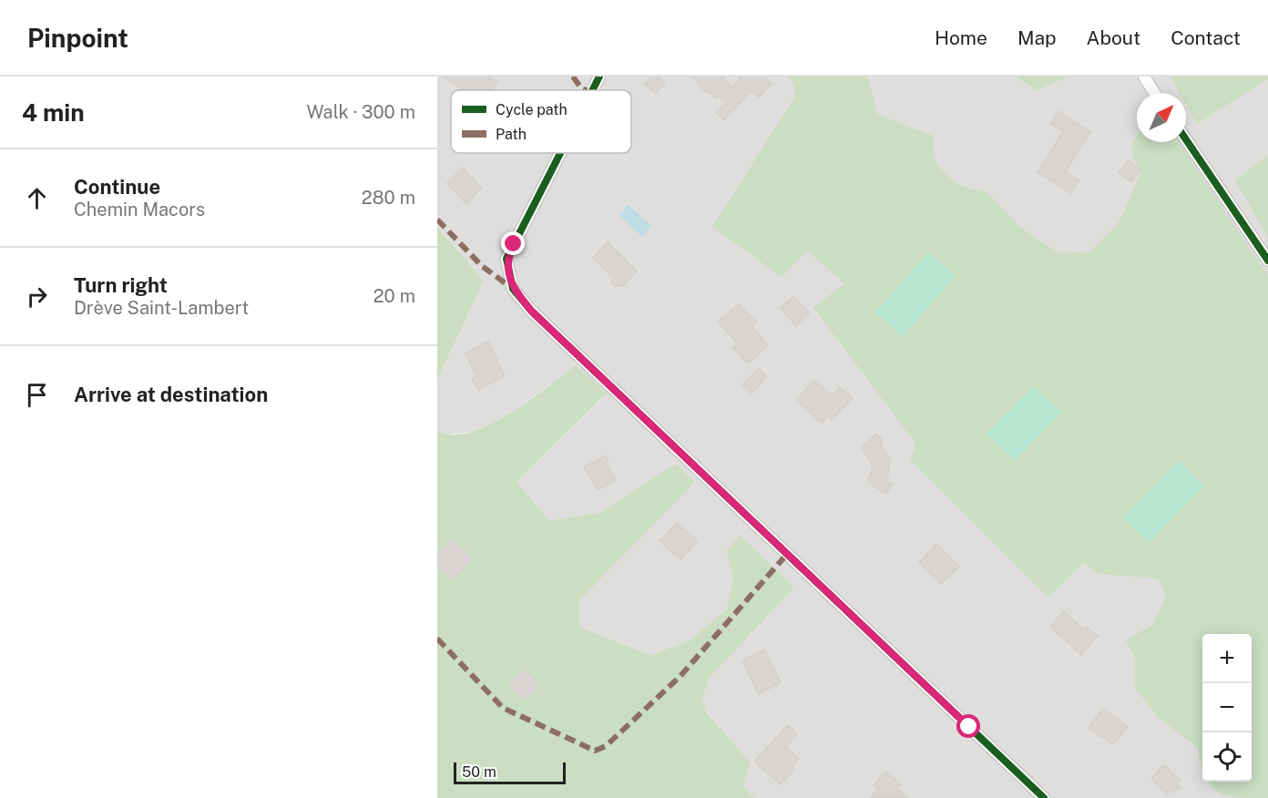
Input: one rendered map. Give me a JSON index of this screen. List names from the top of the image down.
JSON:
{
  "legend": ["Cycle path", "Path"],
  "scale_bar": "50 m",
  "north": "top right",
  "page": {
    "header": "Pinpoint",
    "nav": [
      "Home",
      "Map",
      "About",
      "Contact"
    ],
    "heading": ["4 min", "Walk · 300 m"],
    "list": [
      ["Continue", "Chemin Macors", "280 m"],
      ["Turn right", "Drève Saint-Lambert", "20 m"],
      "Arrive at destination"
    ],
    "map_buttons": ["+", "−"],
    "scale": "50 m"
  }
}
